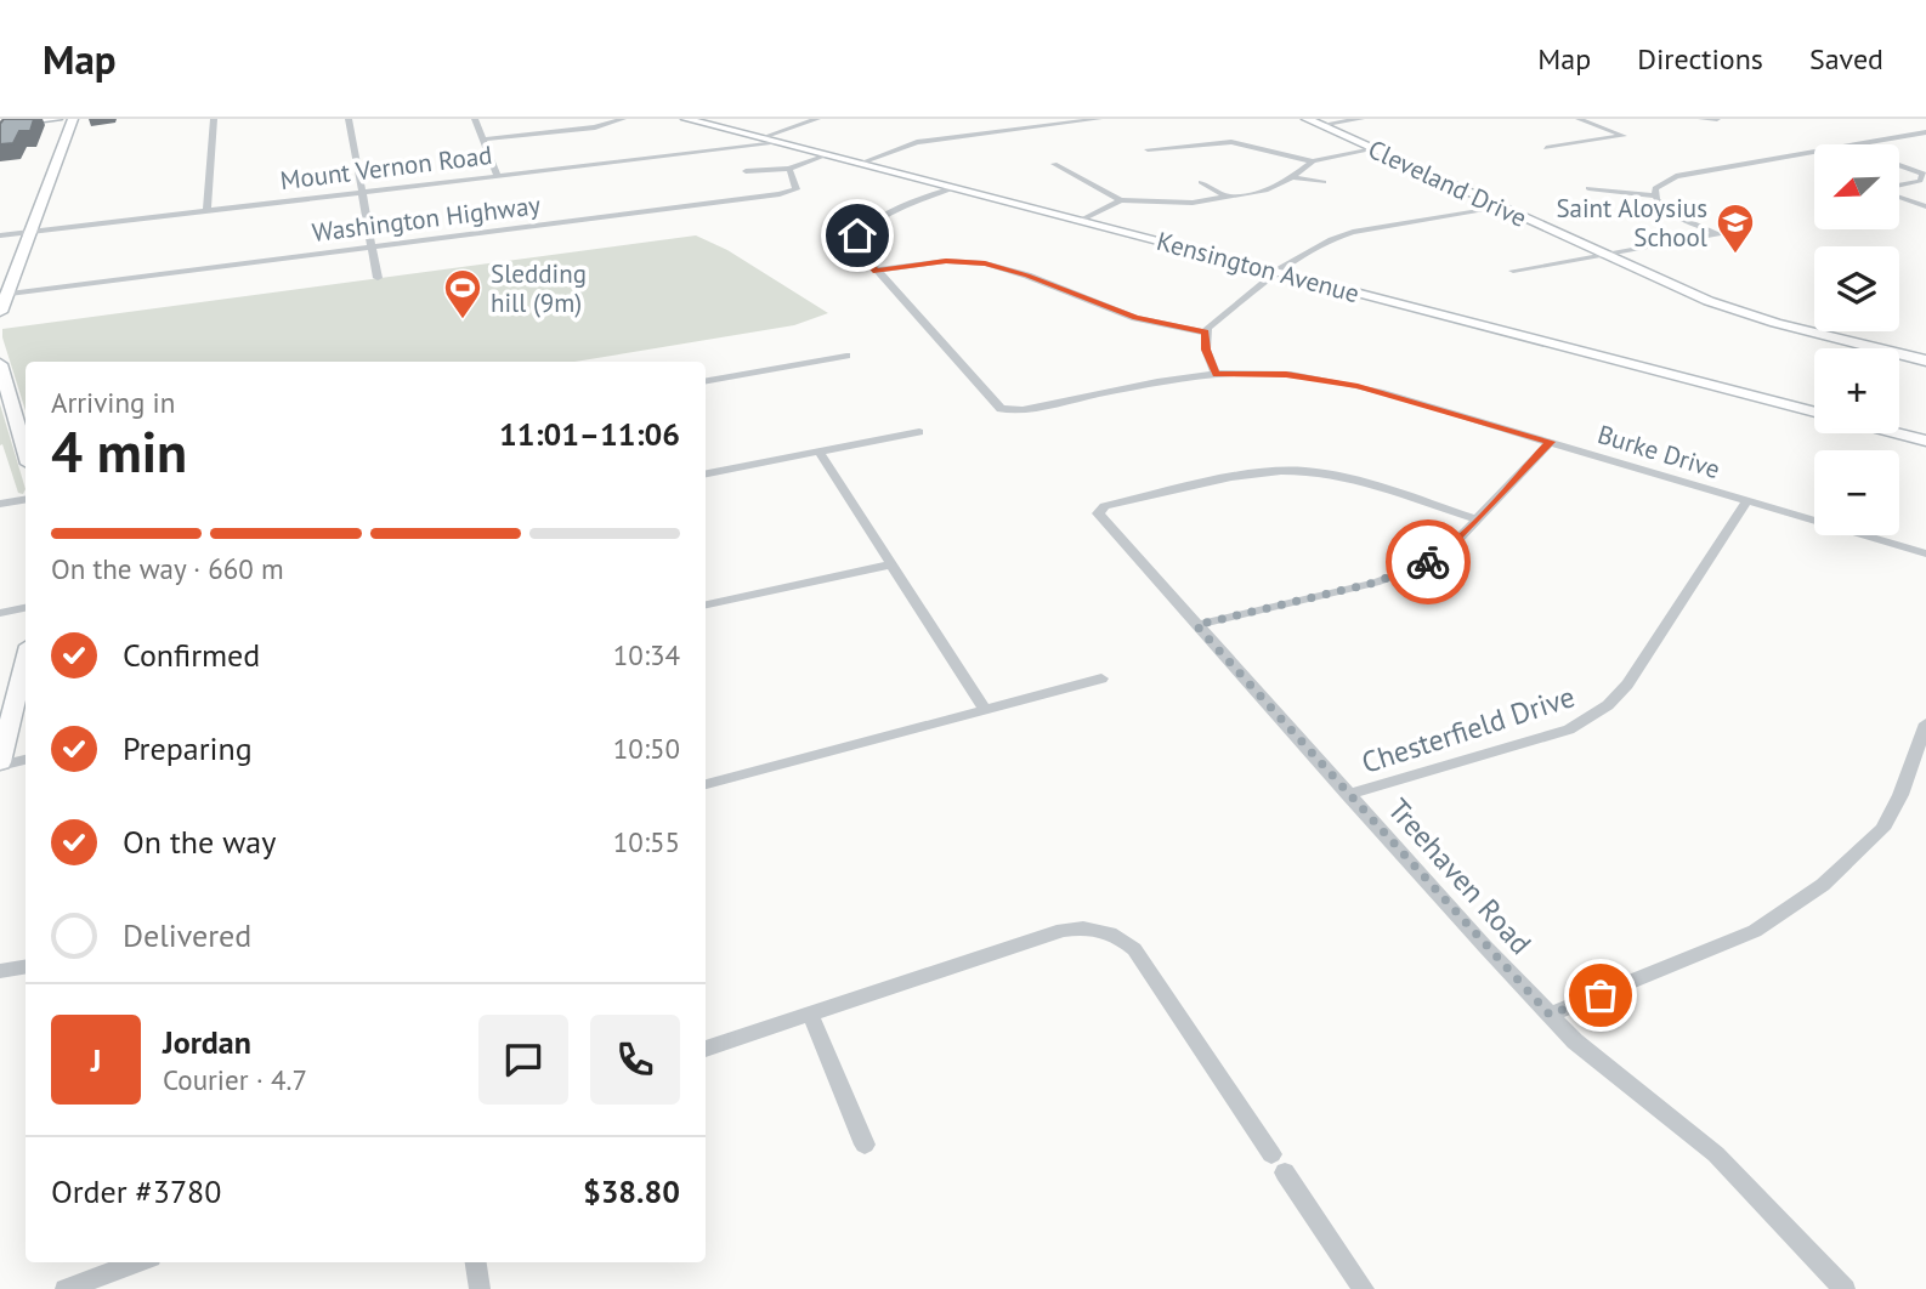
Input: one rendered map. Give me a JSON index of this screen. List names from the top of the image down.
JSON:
{
  "streets": {
    "street": [
      "Mount Vernon Road",
      "Cleveland Drive",
      "Washington Highway",
      "Kensington Avenue",
      "Burke Drive",
      "Chesterfield Drive",
      "Treehaven Road"
    ]
  },
  "crossings": [
    ["Mount Vernon Road", "Kensington Avenue"],
    ["Kensington Avenue", "Burke Drive"],
    ["Burke Drive", "Chesterfield Drive"],
    ["Chesterfield Drive", "Treehaven Road"]
  ],
  "places": {
    "school or university": ["Saint Aloysius School"],
    "sports": ["Sledding hill (9m)"]
  },
  "north": "bottom left",
  "page": {
    "header": "Map",
    "nav": ["Map", "Directions", "Saved"],
    "map_buttons": ["+", "−"],
    "heading": ["4 min", "Arriving in", "11:01–11:06"],
    "panel": [
      "Jordan",
      "Courier · 4.7",
      "Order #3780",
      "$38.80"
    ],
    "bar": "On the way · 660 m",
    "list": [
      ["Confirmed", "10:34"],
      ["Preparing", "10:50"],
      ["On the way", "10:55"],
      "Delivered"
    ],
    "round": "J"
  }
}
